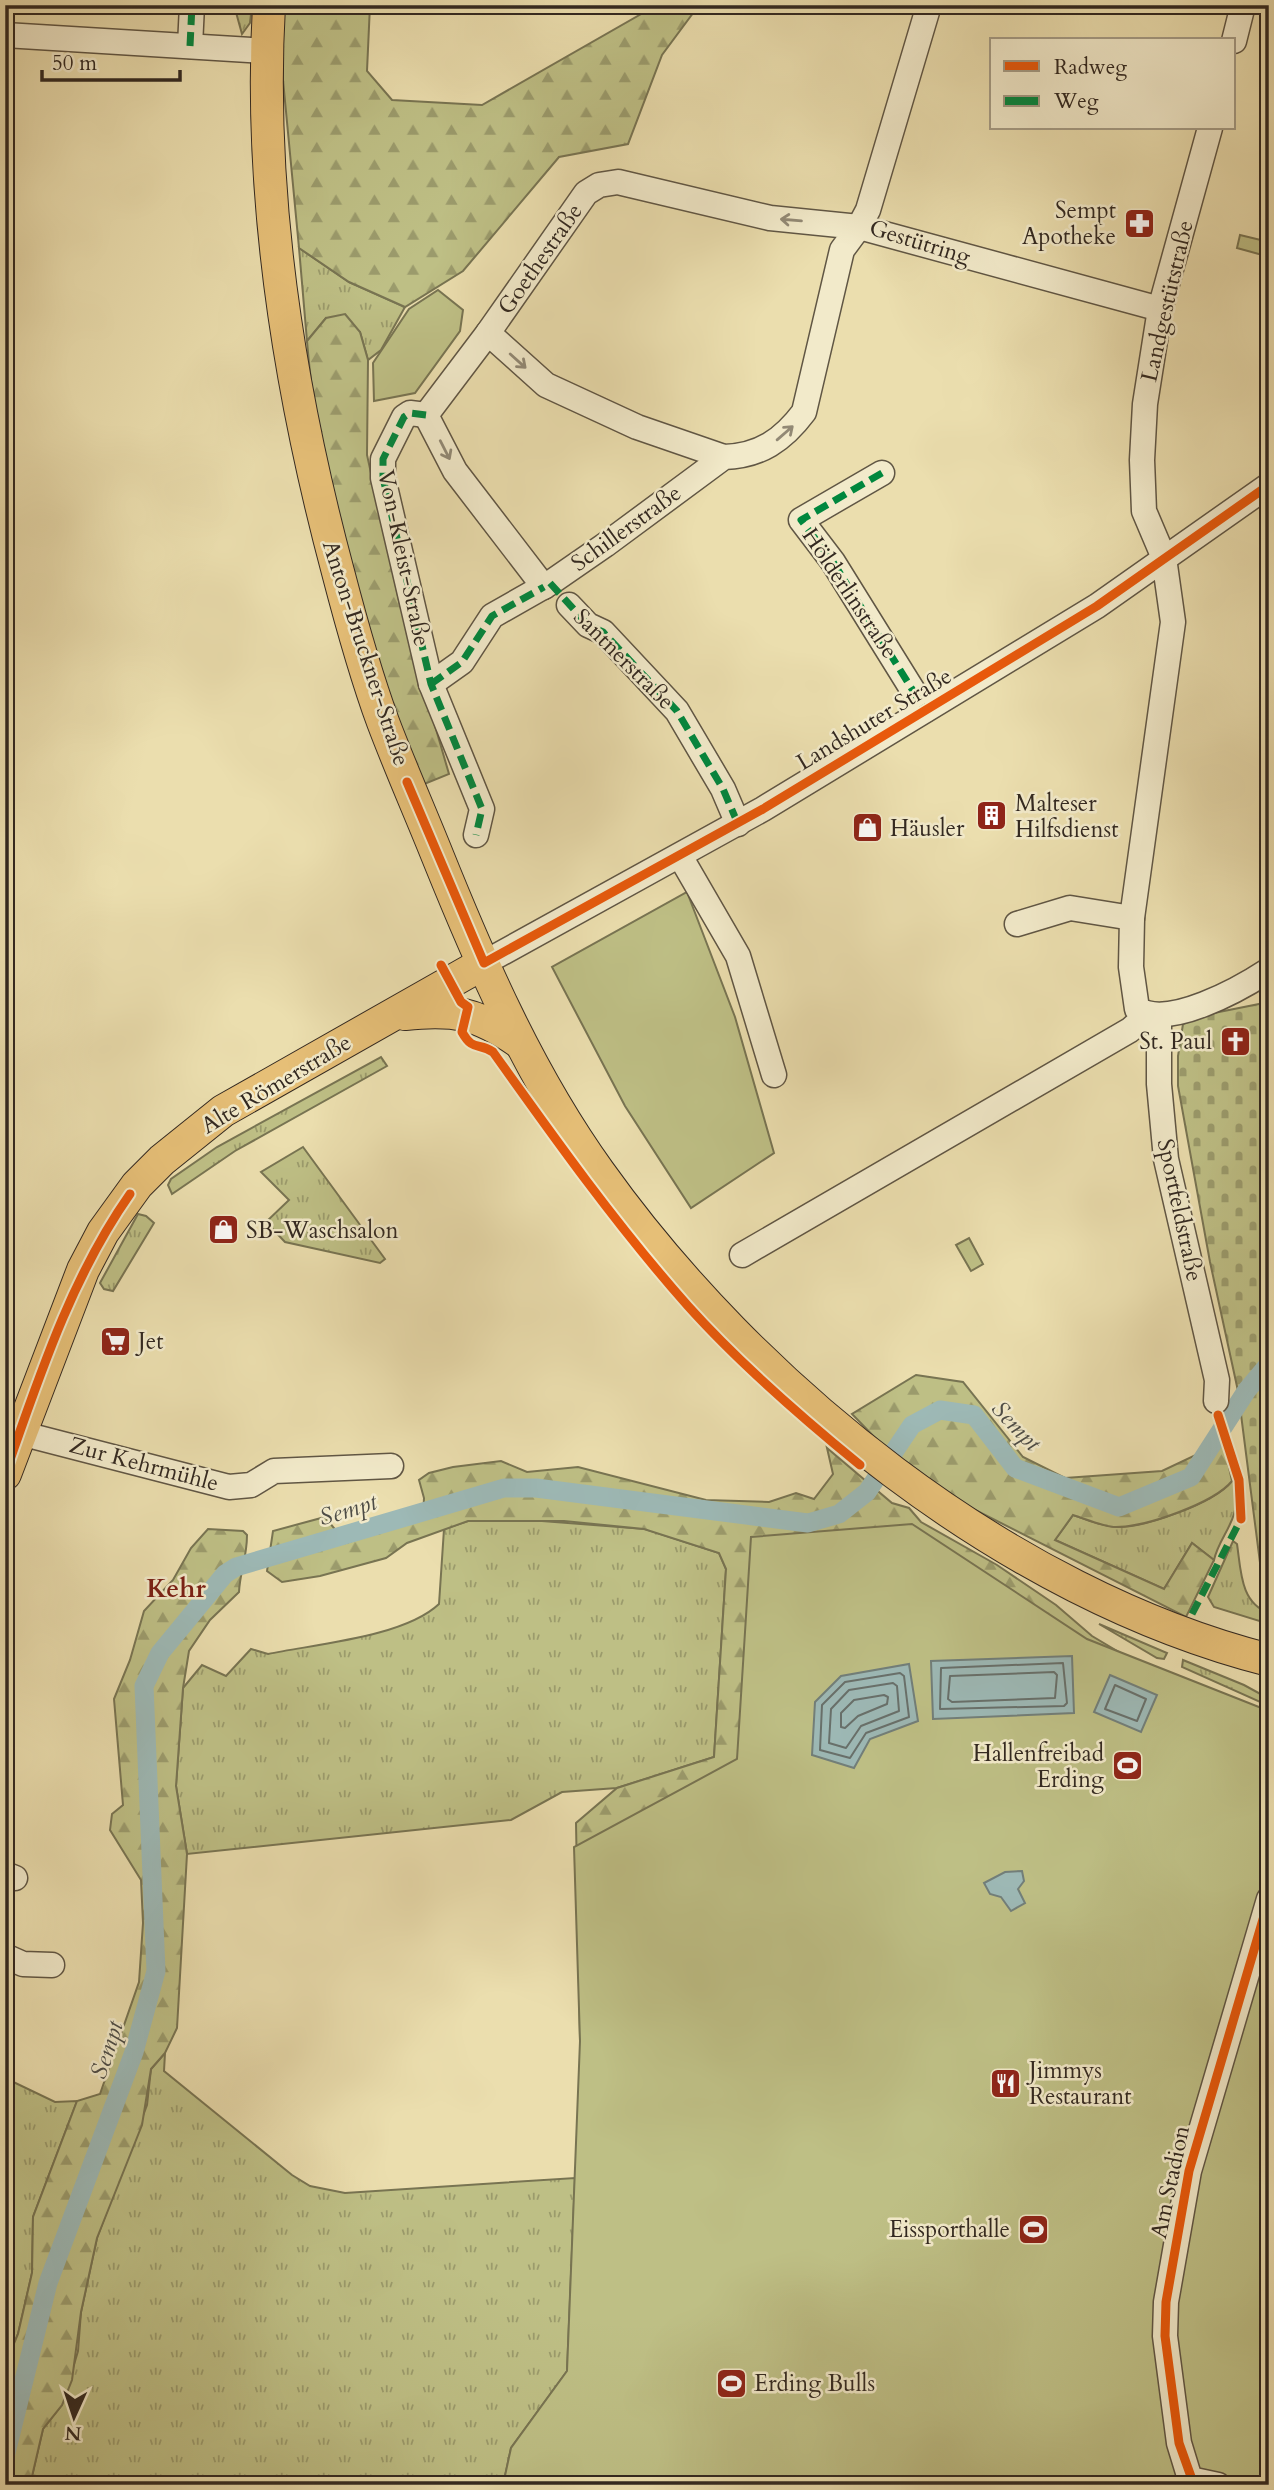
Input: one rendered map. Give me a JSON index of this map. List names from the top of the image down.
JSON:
{
  "streets": {
    "main road": ["Anton-Bruckner-Straße", "Alte Römerstraße"],
    "street": [
      "Gestütring",
      "Goethestraße",
      "Landgestütstraße",
      "Schillerstraße",
      "Von-Kleist-Straße",
      "Hölderlinstraße",
      "Santnerstraße",
      "Landshuter Straße",
      "Sportfeldstraße",
      "Zur Kehrmühle",
      "Am Stadion"
    ]
  },
  "crossings": [
    ["Gestütring", "Goethestraße"],
    ["Gestütring", "Landgestütstraße"],
    ["Gestütring", "Schillerstraße"],
    ["Goethestraße", "Schillerstraße"],
    ["Landgestütstraße", "Landshuter Straße"],
    ["Schillerstraße", "Von-Kleist-Straße"],
    ["Hölderlinstraße", "Landshuter Straße"],
    ["Anton-Bruckner-Straße", "Landshuter Straße"],
    ["Anton-Bruckner-Straße", "Alte Römerstraße"],
    ["Santnerstraße", "Landshuter Straße"],
    ["Landshuter Straße", "Alte Römerstraße"],
    ["Alte Römerstraße", "Zur Kehrmühle"]
  ],
  "one_way": ["Schillerstraße"],
  "districts": ["Kehr"],
  "water": ["Sempt"],
  "places": {
    "pharmacy": ["Sempt Apotheke"],
    "building": ["Malteser Hilfsdienst"],
    "shop": ["Häusler", "SB-Waschsalon"],
    "church": ["St. Paul"],
    "supermarket": ["Jet"],
    "sports": ["Hallenfreibad Erding", "Eissporthalle", "Erding Bulls"],
    "restaurant": ["Jimmys Restaurant"]
  },
  "legend": ["Radweg", "Weg"],
  "scale_bar": "50 m",
  "north": "bottom"
}
